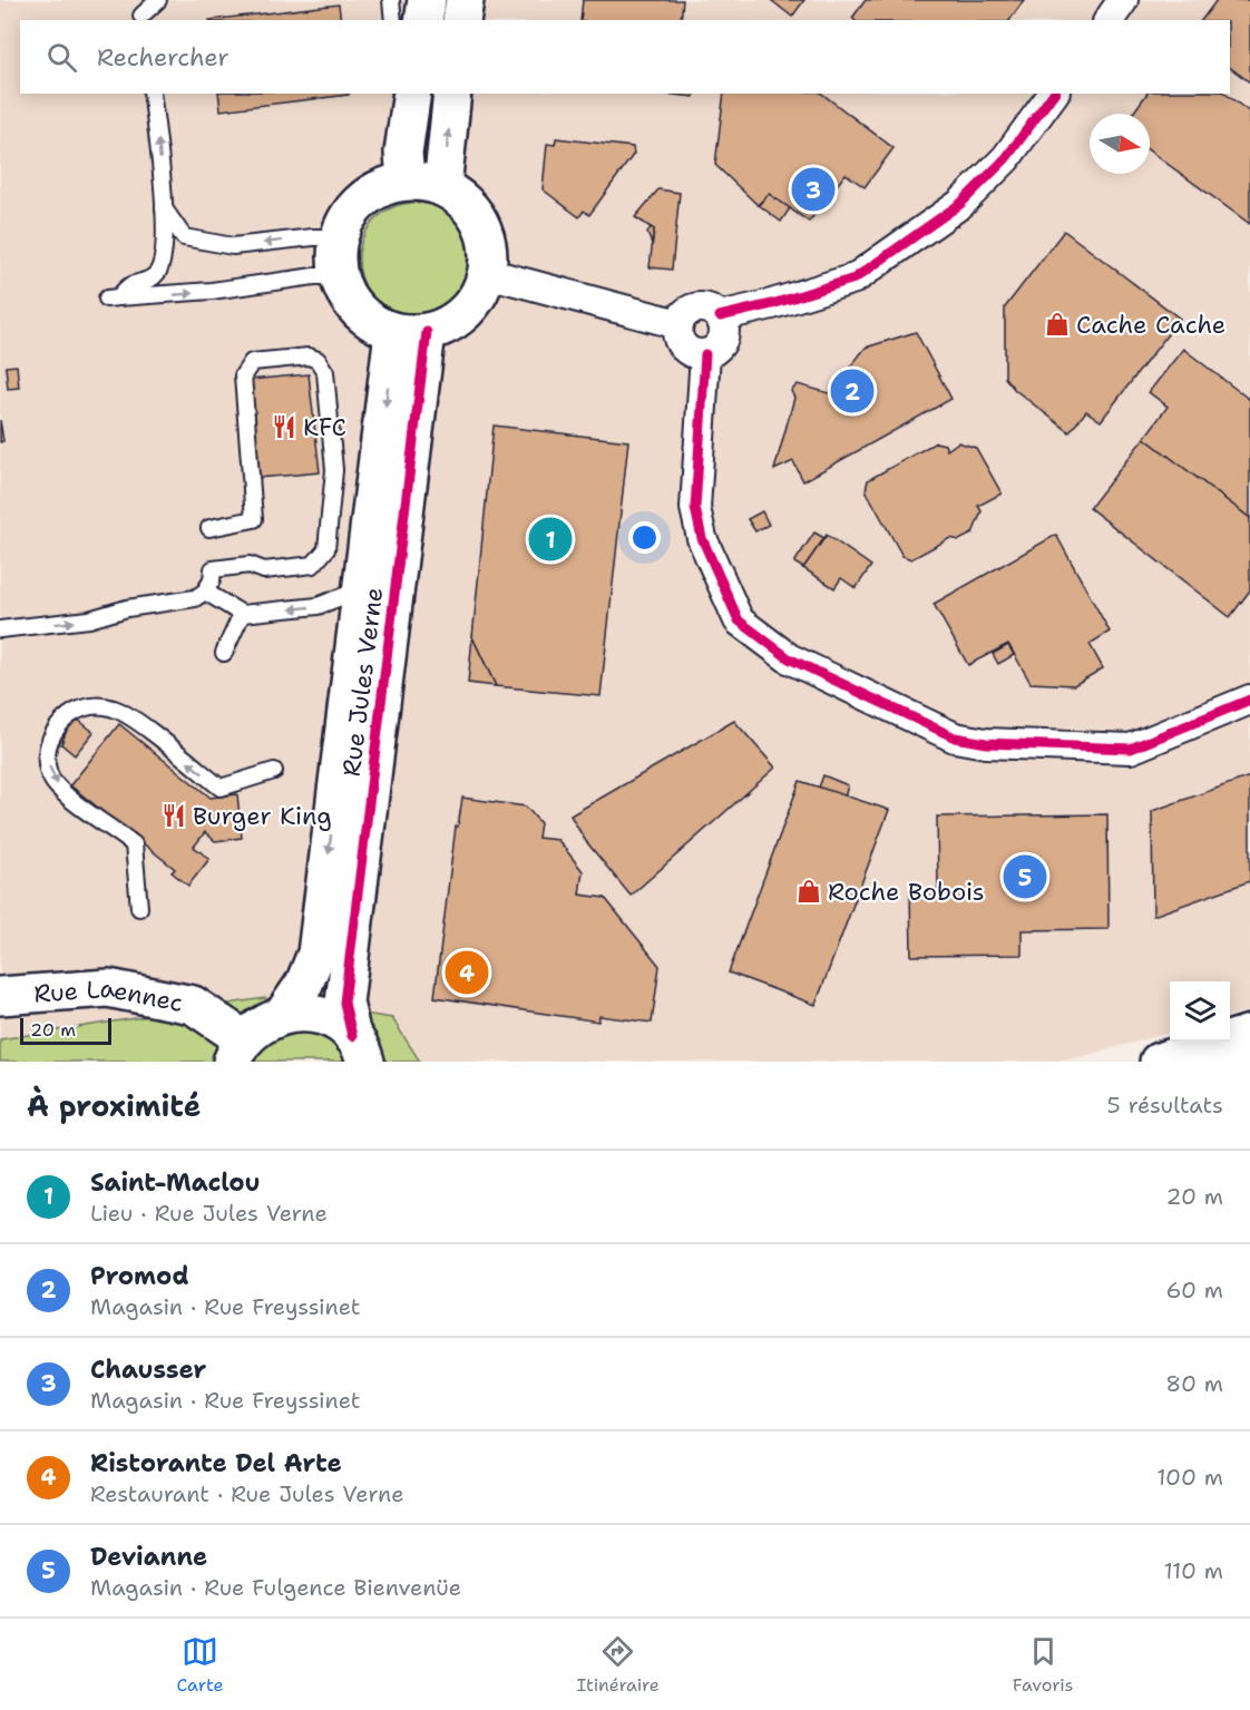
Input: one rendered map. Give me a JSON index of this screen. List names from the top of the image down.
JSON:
{
  "streets": {
    "main road": ["Rue Jules Verne", "Rue Laennec"]
  },
  "places": {
    "shop": ["Cache Cache", "Roche Bobois"],
    "restaurant": ["KFC", "Burger King"]
  },
  "scale_bar": "20 m",
  "north": "right",
  "page": {
    "search": "Rechercher",
    "pins": [
      "3",
      "2",
      "1",
      "5",
      "4"
    ],
    "scale": "20 m",
    "heading": ["À proximité", "5 résultats"],
    "list": [
      {
        "mark": "1",
        "name": "Saint-Maclou",
        "note": "Lieu · Rue Jules Verne",
        "value": "20 m"
      },
      {
        "mark": "2",
        "name": "Promod",
        "note": "Magasin · Rue Freyssinet",
        "value": "60 m"
      },
      {
        "mark": "3",
        "name": "Chausser",
        "note": "Magasin · Rue Freyssinet",
        "value": "80 m"
      },
      {
        "mark": "4",
        "name": "Ristorante Del Arte",
        "note": "Restaurant · Rue Jules Verne",
        "value": "100 m"
      },
      {
        "mark": "5",
        "name": "Devianne",
        "note": "Magasin · Rue Fulgence Bienvenüe",
        "value": "110 m"
      }
    ],
    "nav": ["Carte", "Itinéraire", "Favoris"]
  }
}
